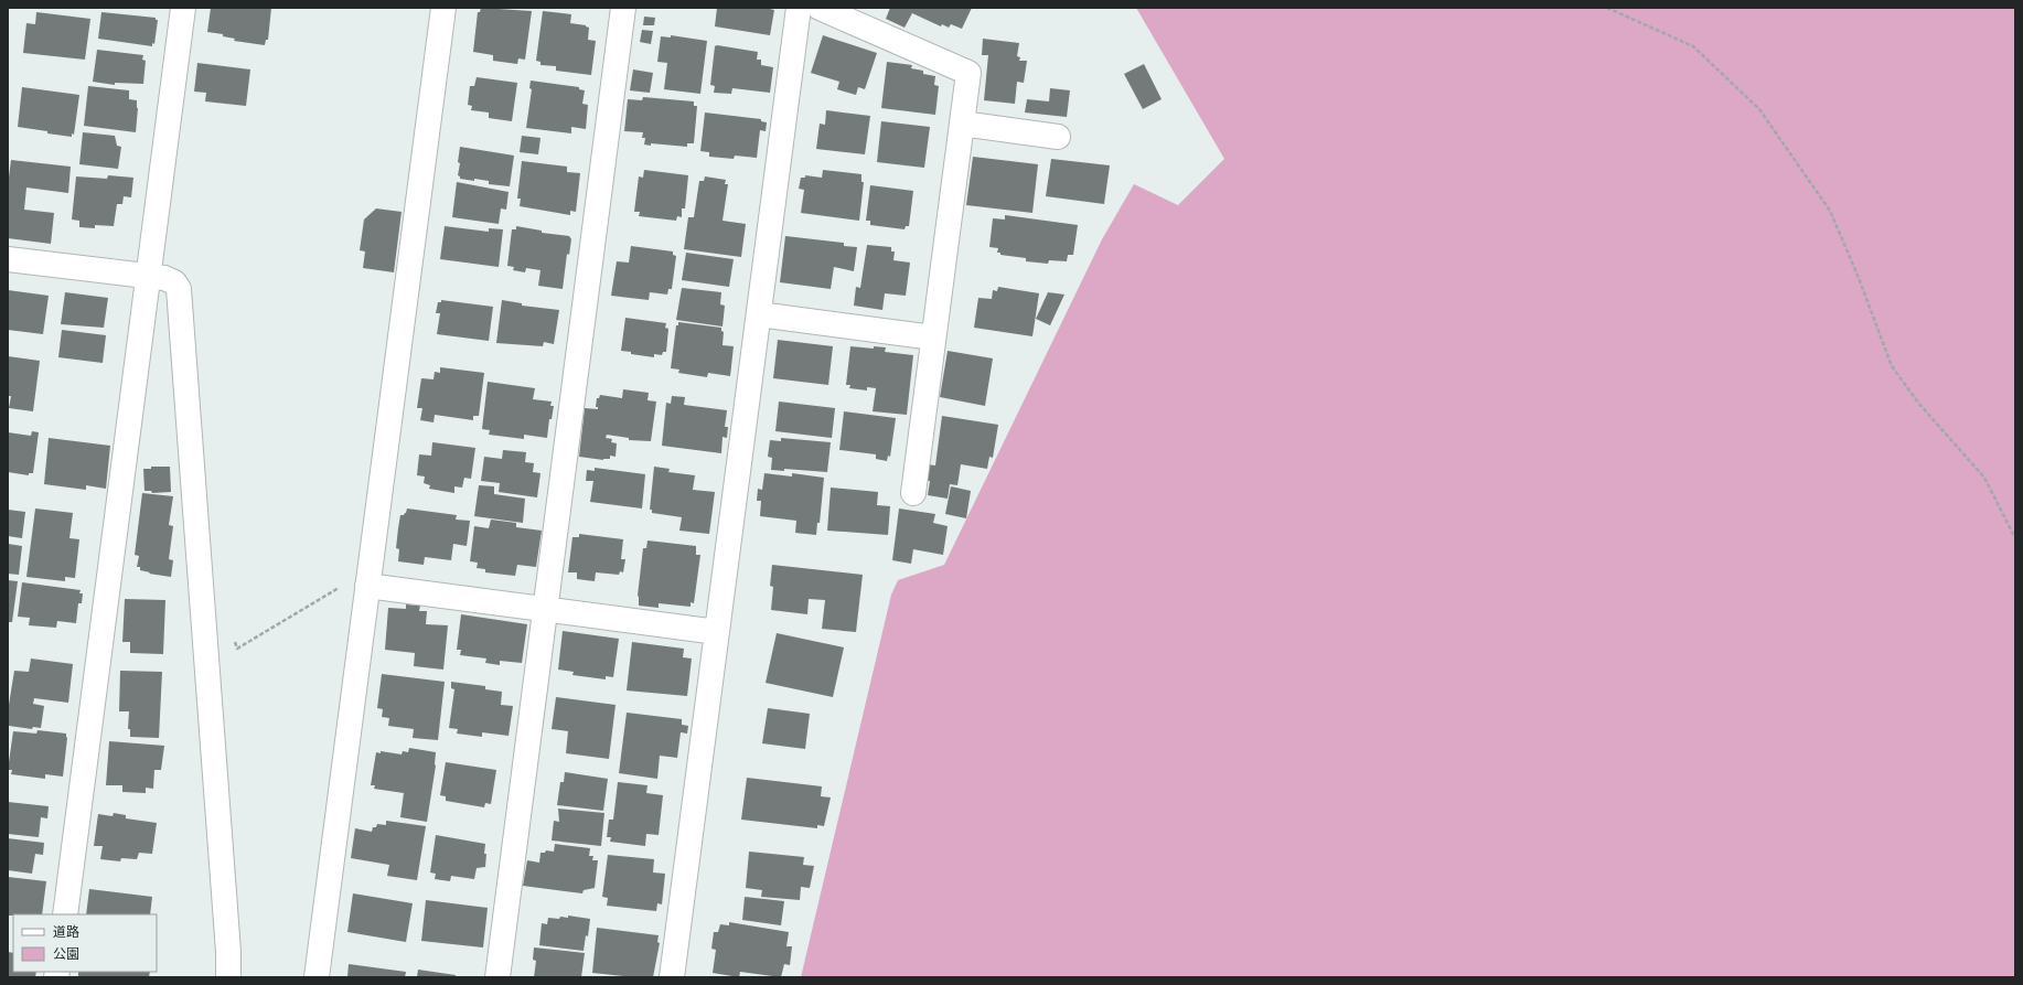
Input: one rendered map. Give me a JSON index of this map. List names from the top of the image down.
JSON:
{
  "legend": ["道路", "公園"]
}
